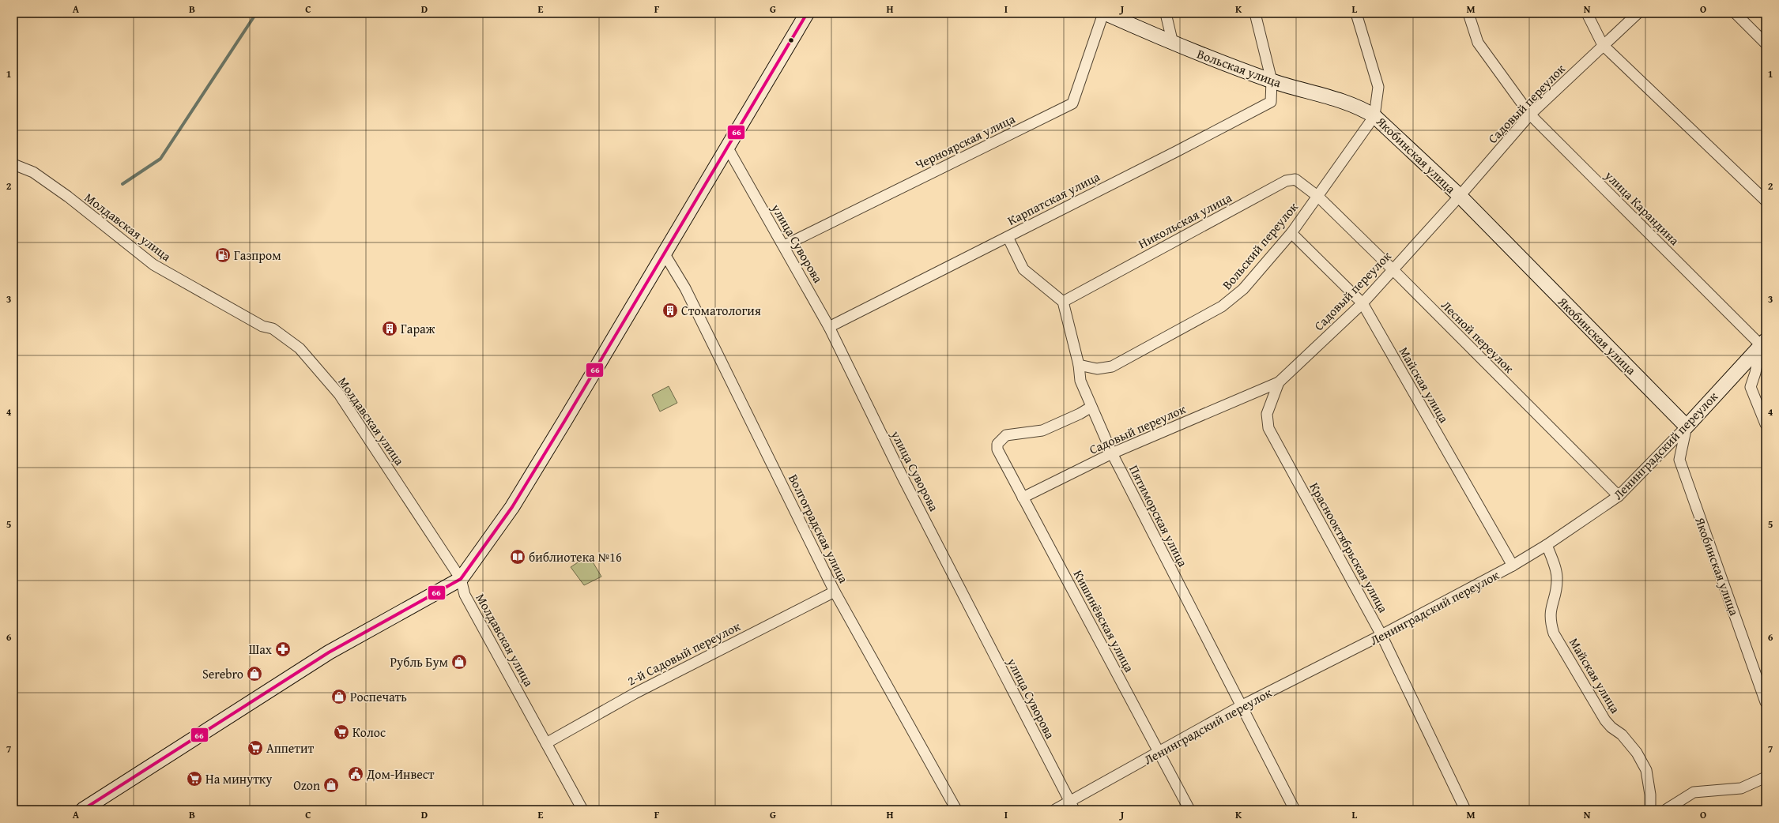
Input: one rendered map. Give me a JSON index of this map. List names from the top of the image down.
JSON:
{
  "streets": {
    "street": [
      "Вольская улица",
      "Садовый переулок",
      "Черноярская улица",
      "Якобинская улица",
      "Карпатская улица",
      "улица Карандина",
      "Никольская улица",
      "Молдавская улица",
      "улица Суворова",
      "Вольский переулок",
      "Лесной переулок",
      "Майская улица",
      "Ленинградский переулок",
      "Пятиморская улица",
      "Волгоградская улица",
      "Краснооктябрьская улица",
      "Кишинёвская улица",
      "2-й Садовый переулок"
    ]
  },
  "crossings": [
    ["Вольская улица", "Якобинская улица"],
    ["Вольская улица", "Карпатская улица"],
    ["Вольская улица", "Вольский переулок"],
    ["Садовый переулок", "Якобинская улица"],
    ["Садовый переулок", "улица Карандина"],
    ["Садовый переулок", "Лесной переулок"],
    ["Садовый переулок", "Майская улица"],
    ["Садовый переулок", "Пятиморская улица"],
    ["Садовый переулок", "Краснооктябрьская улица"],
    ["Садовый переулок", "Кишинёвская улица"],
    ["Черноярская улица", "улица Суворова"],
    ["Якобинская улица", "Вольский переулок"],
    ["Якобинская улица", "Ленинградский переулок"],
    ["Карпатская улица", "улица Суворова"],
    ["улица Карандина", "Ленинградский переулок"],
    ["Никольская улица", "Вольский переулок"],
    ["Никольская улица", "Лесной переулок"],
    ["Никольская улица", "Пятиморская улица"],
    ["Молдавская улица", "2-й Садовый переулок"],
    ["улица Суворова", "Ленинградский переулок"],
    ["Вольский переулок", "Лесной переулок"],
    ["Вольский переулок", "Майская улица"],
    ["Вольский переулок", "Пятиморская улица"],
    ["Лесной переулок", "Ленинградский переулок"],
    ["Майская улица", "Ленинградский переулок"],
    ["Ленинградский переулок", "Пятиморская улица"],
    ["Ленинградский переулок", "Краснооктябрьская улица"],
    ["Ленинградский переулок", "Кишинёвская улица"],
    ["Пятиморская улица", "Кишинёвская улица"],
    ["Волгоградская улица", "2-й Садовый переулок"]
  ],
  "places": {
    "fuel station": ["Газпром"],
    "building": ["Стоматология", "Гараж"],
    "library": ["библиотека №16"],
    "pharmacy": ["Шах"],
    "shop": [
      "Рубль Бум",
      "Serebro",
      "Роспечать",
      "Ozon"
    ],
    "supermarket": ["Колос", "Аппетит", "На минутку"],
    "public building": ["Дом-Инвест"]
  },
  "lines": ["transit line 66"],
  "grid": {
    "columns": [
      "A",
      "B",
      "C",
      "D",
      "E",
      "F",
      "G",
      "H",
      "I",
      "J",
      "K",
      "L",
      "M",
      "N",
      "O"
    ],
    "rows": [
      "1",
      "2",
      "3",
      "4",
      "5",
      "6",
      "7"
    ]
  }
}
